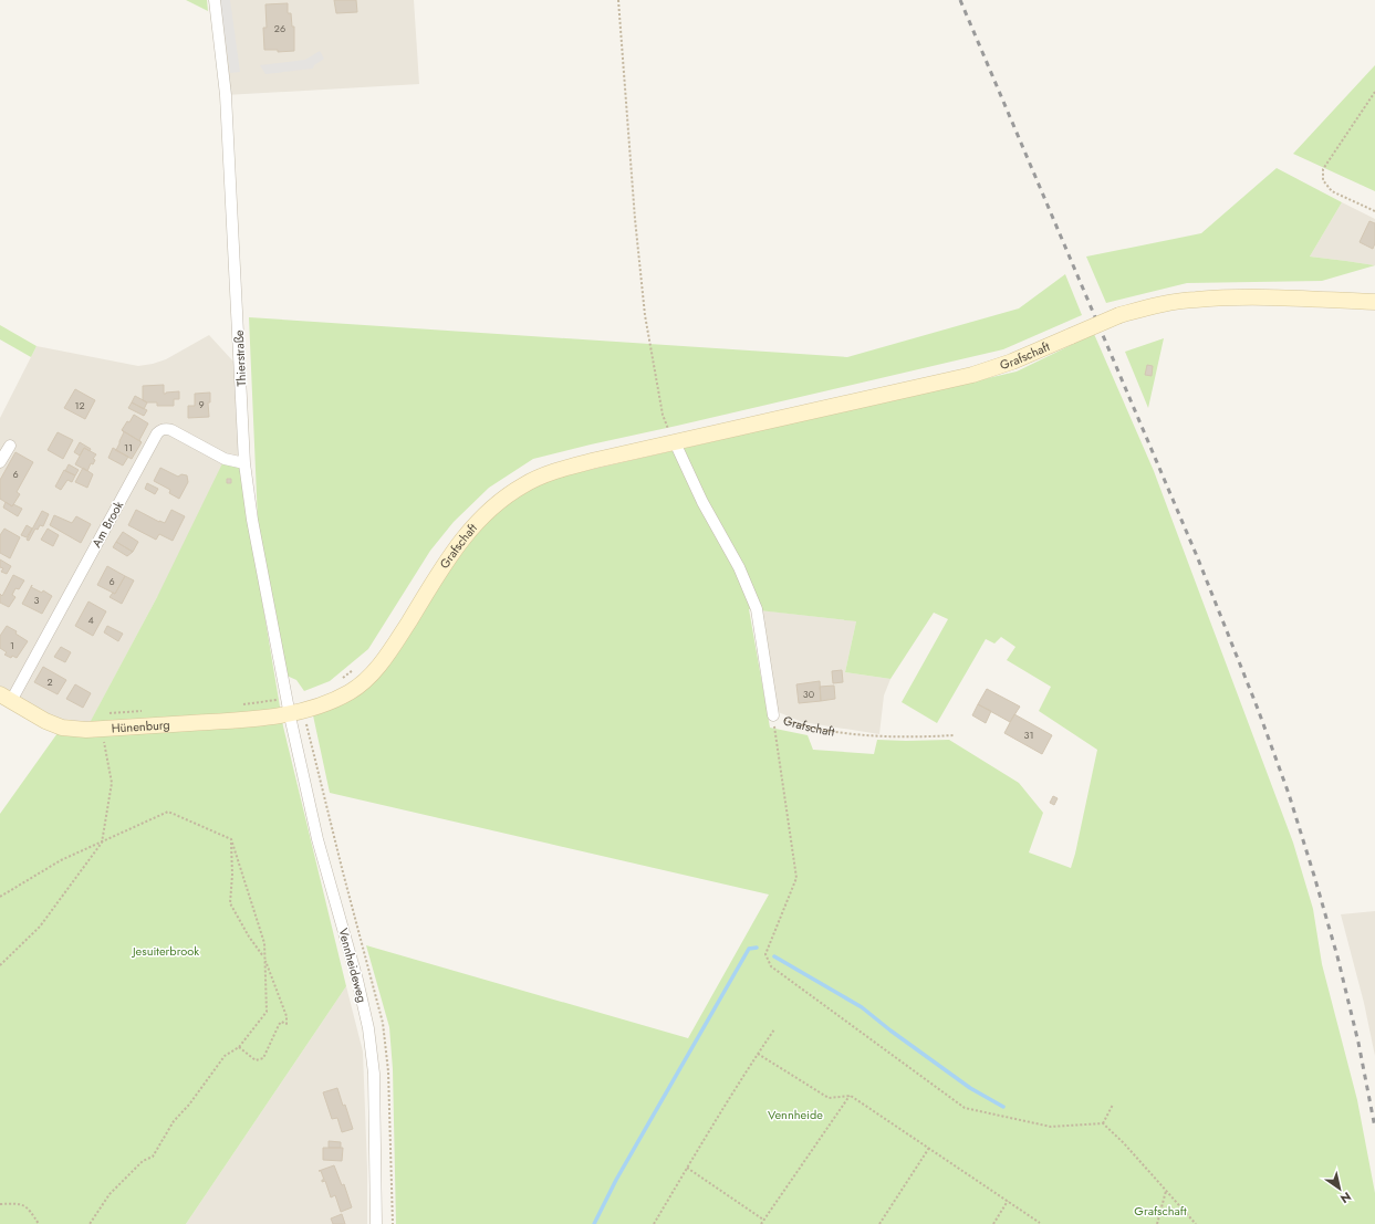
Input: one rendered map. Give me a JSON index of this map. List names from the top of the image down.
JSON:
{
  "streets": {
    "street": [
      "Grafschaft",
      "Thierstraße",
      "Am Brook",
      "Hünenburg",
      "Vennheideweg"
    ]
  },
  "crossings": [
    ["Grafschaft", "Thierstraße"],
    ["Grafschaft", "Hünenburg"],
    ["Grafschaft", "Vennheideweg"],
    ["Thierstraße", "Am Brook"],
    ["Thierstraße", "Hünenburg"],
    ["Thierstraße", "Vennheideweg"],
    ["Am Brook", "Hünenburg"],
    ["Hünenburg", "Vennheideweg"]
  ],
  "parks": ["Jesuiterbrook", "Vennheide", "Grafschaft"],
  "house_numbers": [
    "26",
    "9",
    "12",
    "11",
    "6",
    "6",
    "3",
    "4",
    "1",
    "2",
    "30",
    "31"
  ],
  "north": "bottom right"
}
